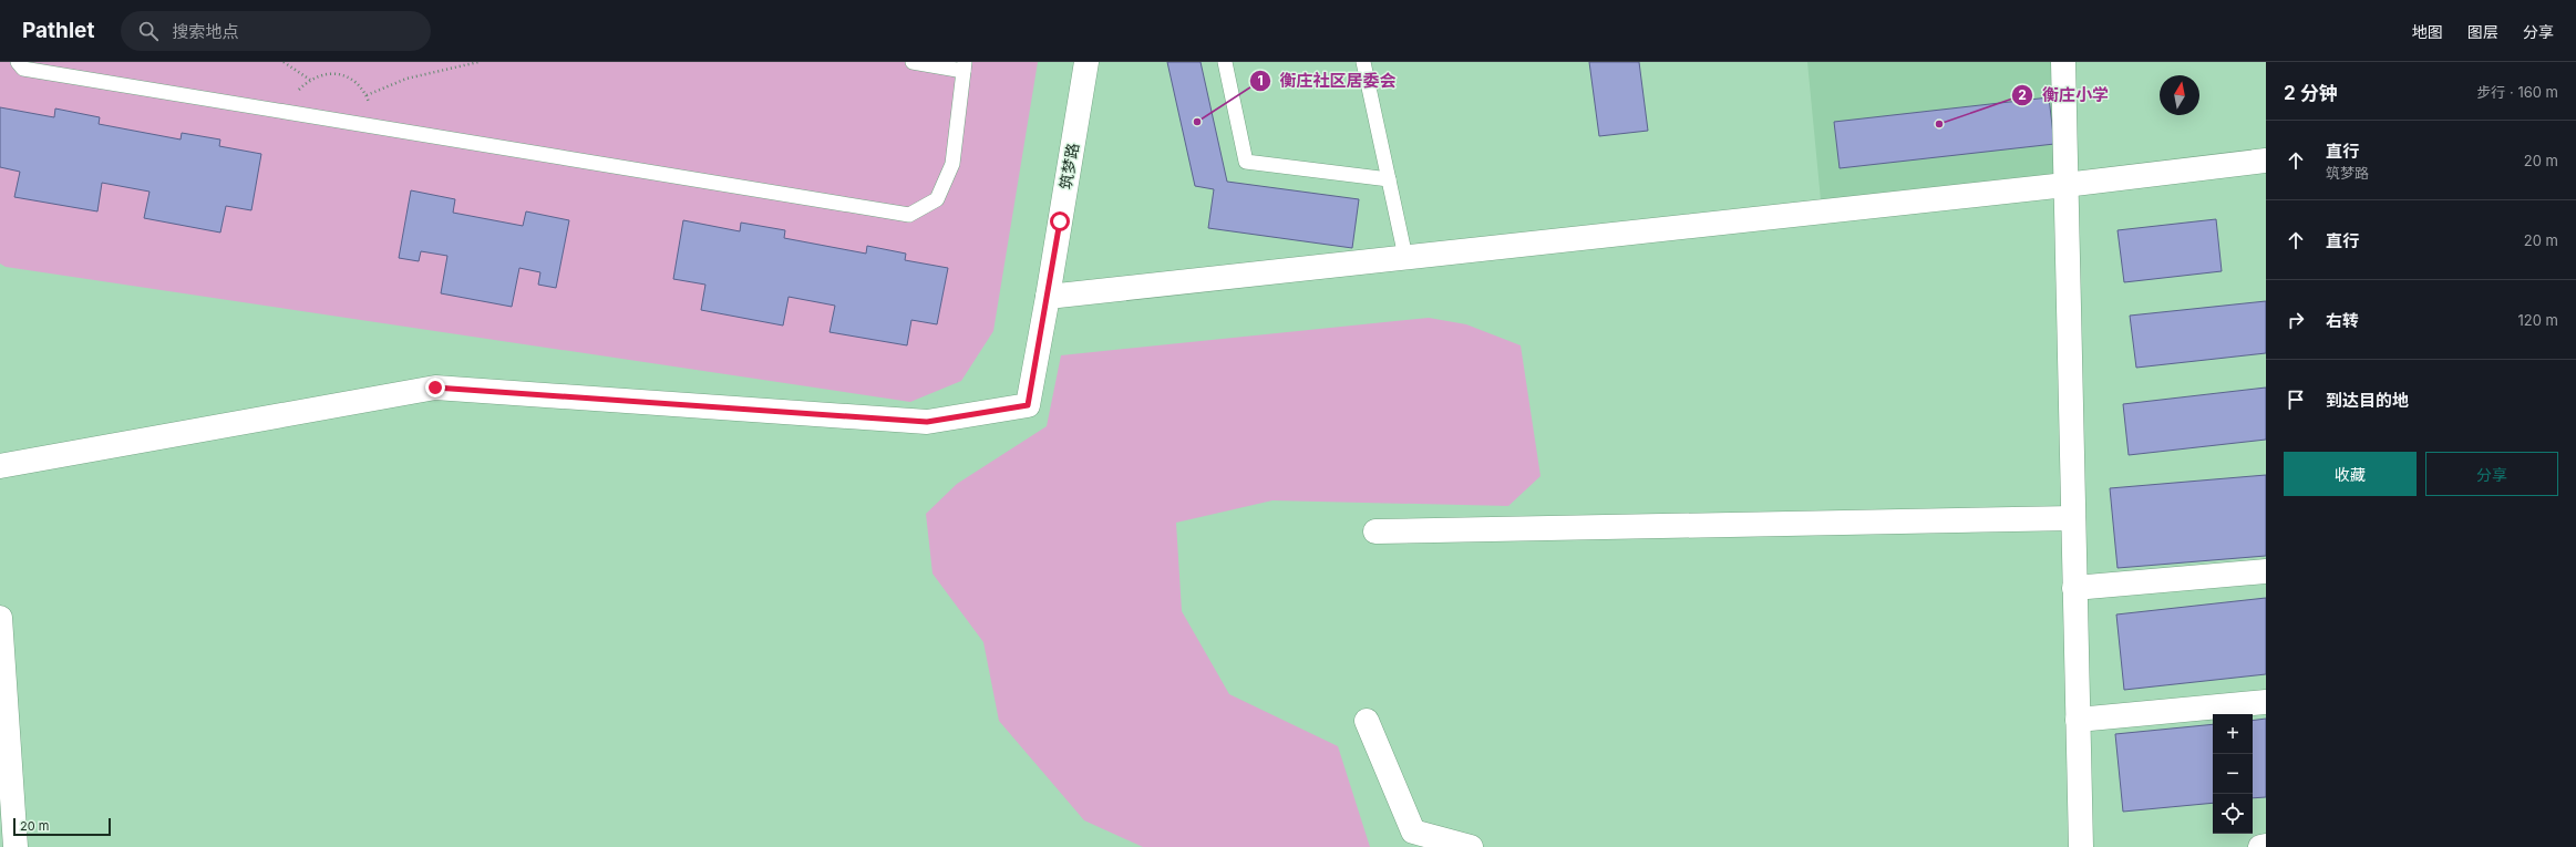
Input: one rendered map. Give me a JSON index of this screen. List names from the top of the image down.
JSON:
{
  "streets": {
    "street": ["筑梦路"]
  },
  "places": ["衡庄社区居委会", "衡庄小学"],
  "scale_bar": "20 m",
  "north": "top",
  "page": {
    "header": "Pathlet",
    "search": "搜索地点",
    "nav": ["地图", "图层", "分享"],
    "heading": ["2 分钟", "步行 · 160 m"],
    "list": [
      ["直行", "筑梦路", "20 m"],
      ["直行", "20 m"],
      ["右转", "120 m"],
      "到达目的地"
    ],
    "buttons": ["收藏", "分享"],
    "map_buttons": ["+", "−"],
    "scale": "20 m"
  }
}
